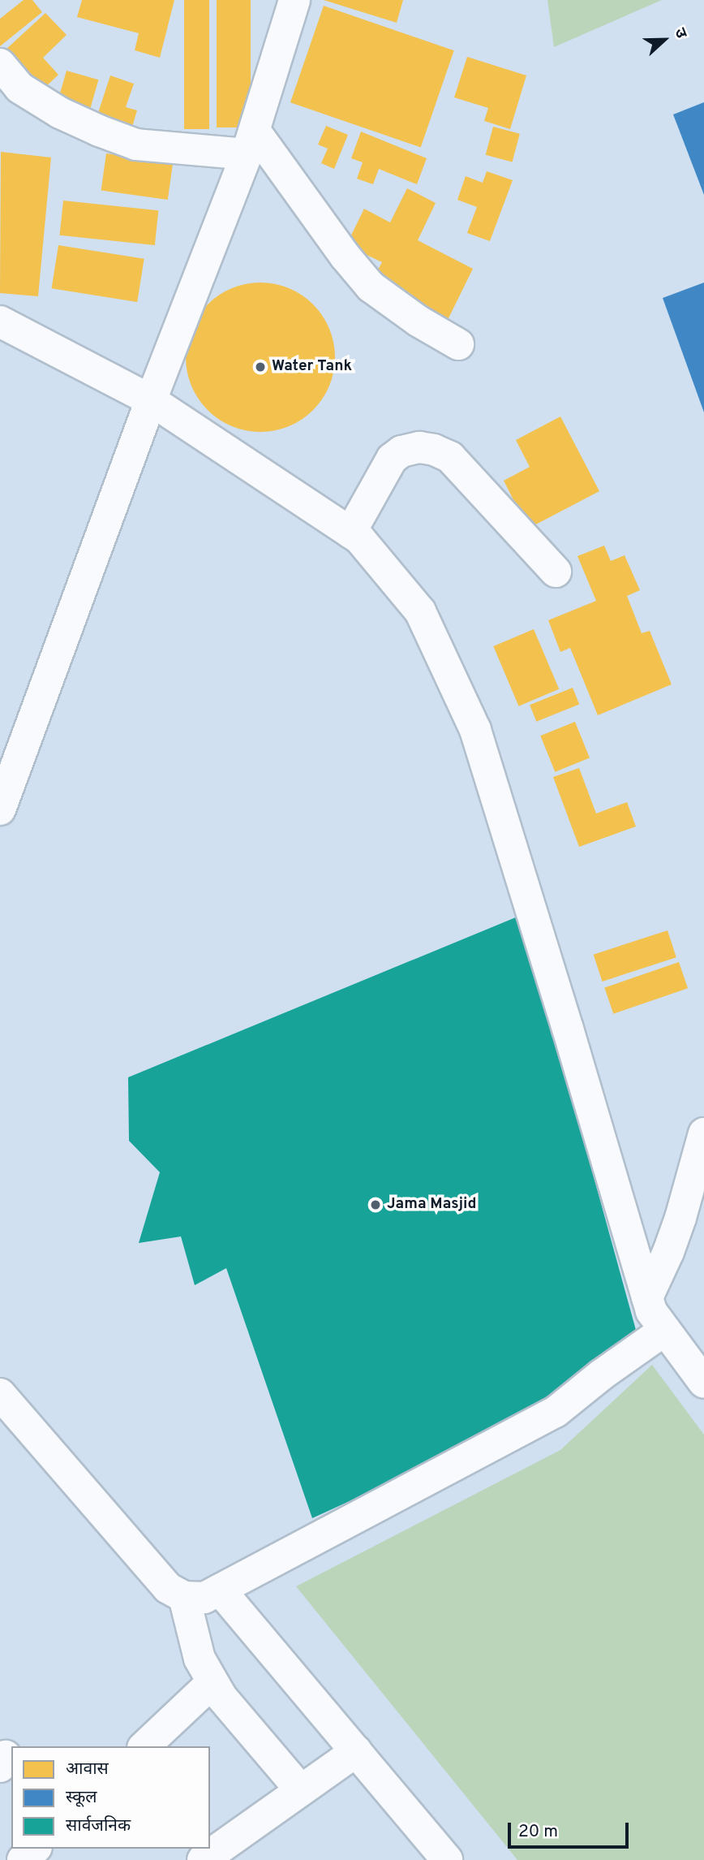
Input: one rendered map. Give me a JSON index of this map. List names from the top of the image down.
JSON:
{
  "places": ["Water Tank", "Jama Masjid"],
  "legend": ["आवास", "स्कूल", "सार्वजनिक"],
  "scale_bar": "20 m",
  "north": "right"
}
